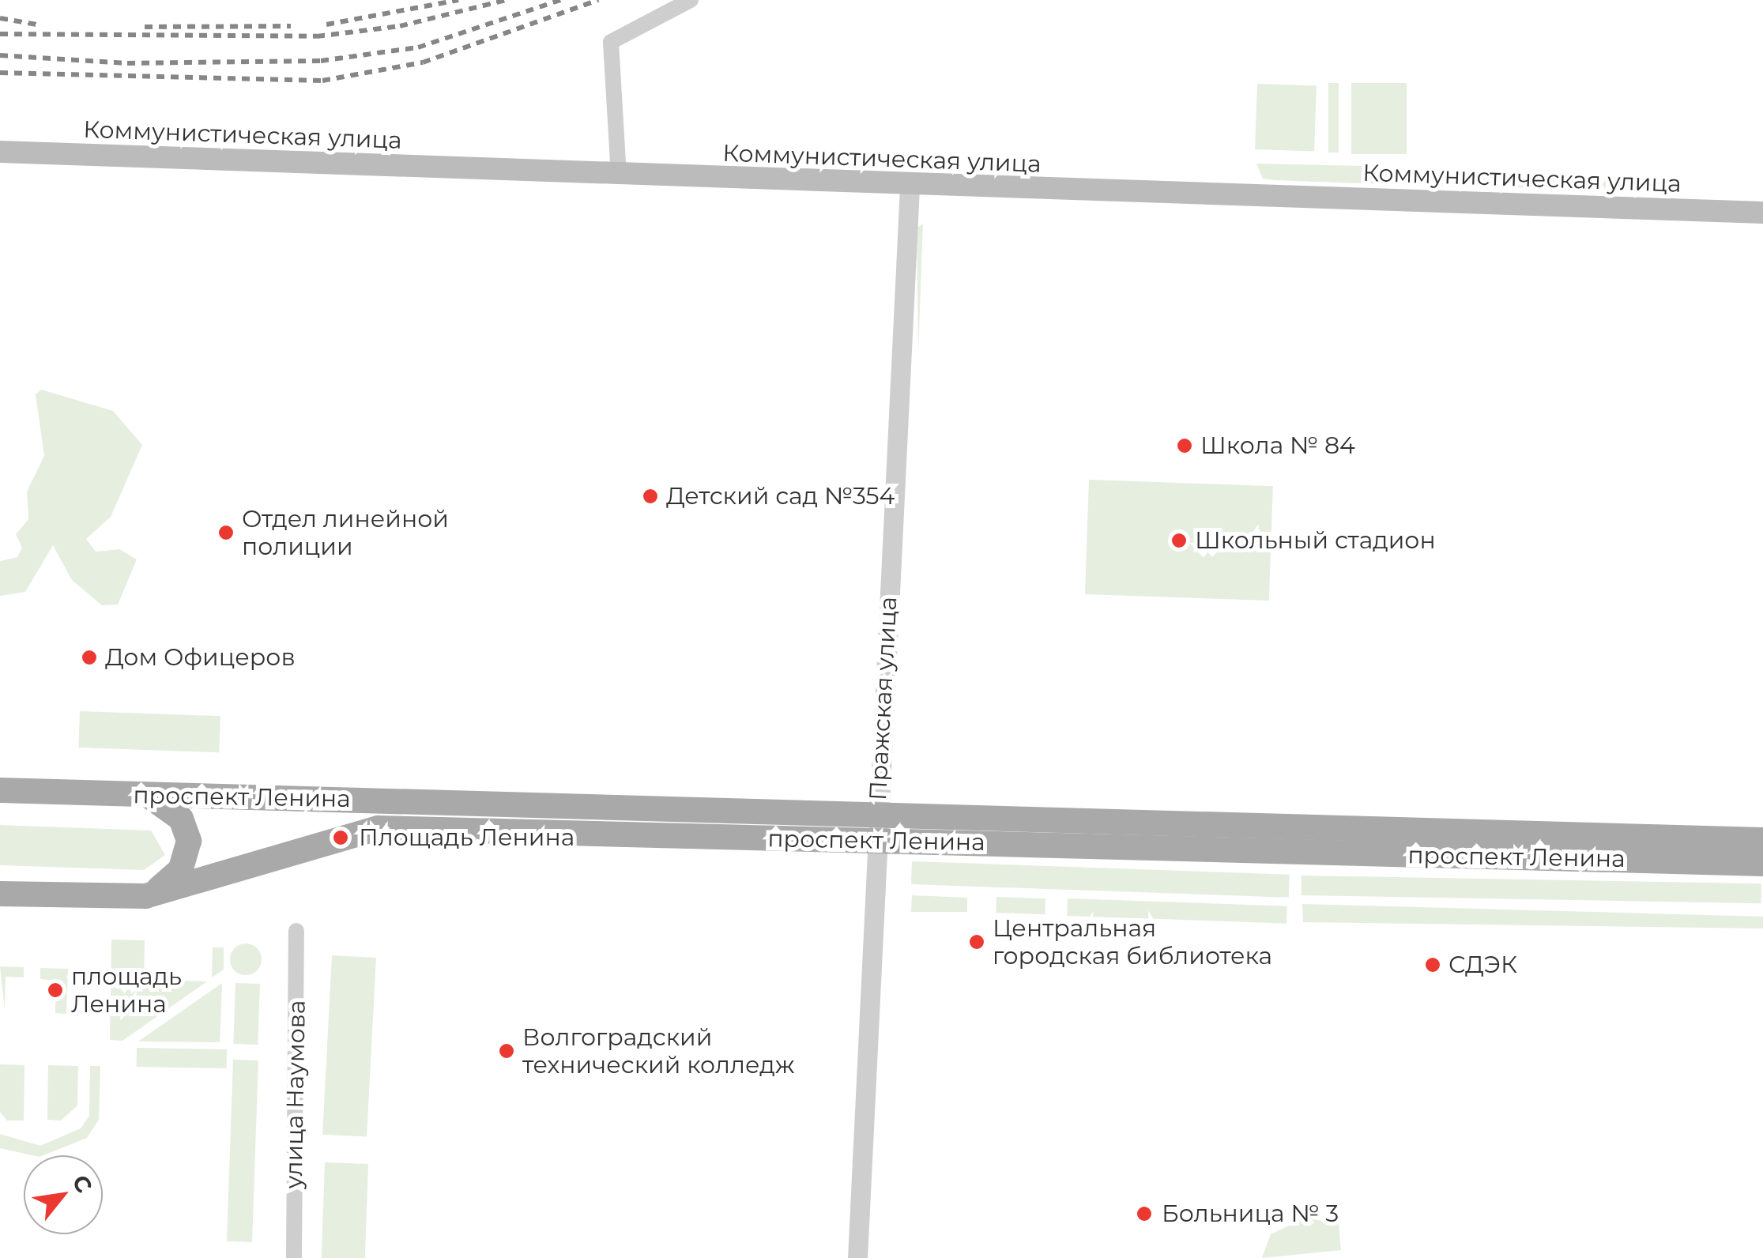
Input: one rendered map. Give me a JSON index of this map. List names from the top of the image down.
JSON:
{
  "streets": {
    "main road": ["Коммунистическая улица", "проспект Ленина"],
    "street": ["Пражская улица", "улица Наумова"]
  },
  "crossings": [
    ["Коммунистическая улица", "Пражская улица"],
    ["Пражская улица", "проспект Ленина"]
  ],
  "places": [
    "Школа № 84",
    "Детский сад №354",
    "Отдел линейной полиции",
    "Школьный стадион",
    "Дом Офицеров",
    "Площадь Ленина",
    "Центральная городская библиотека",
    "СДЭК",
    "площадь Ленина",
    "Волгоградский технический колледж",
    "Больница № 3"
  ],
  "north": "top right"
}
